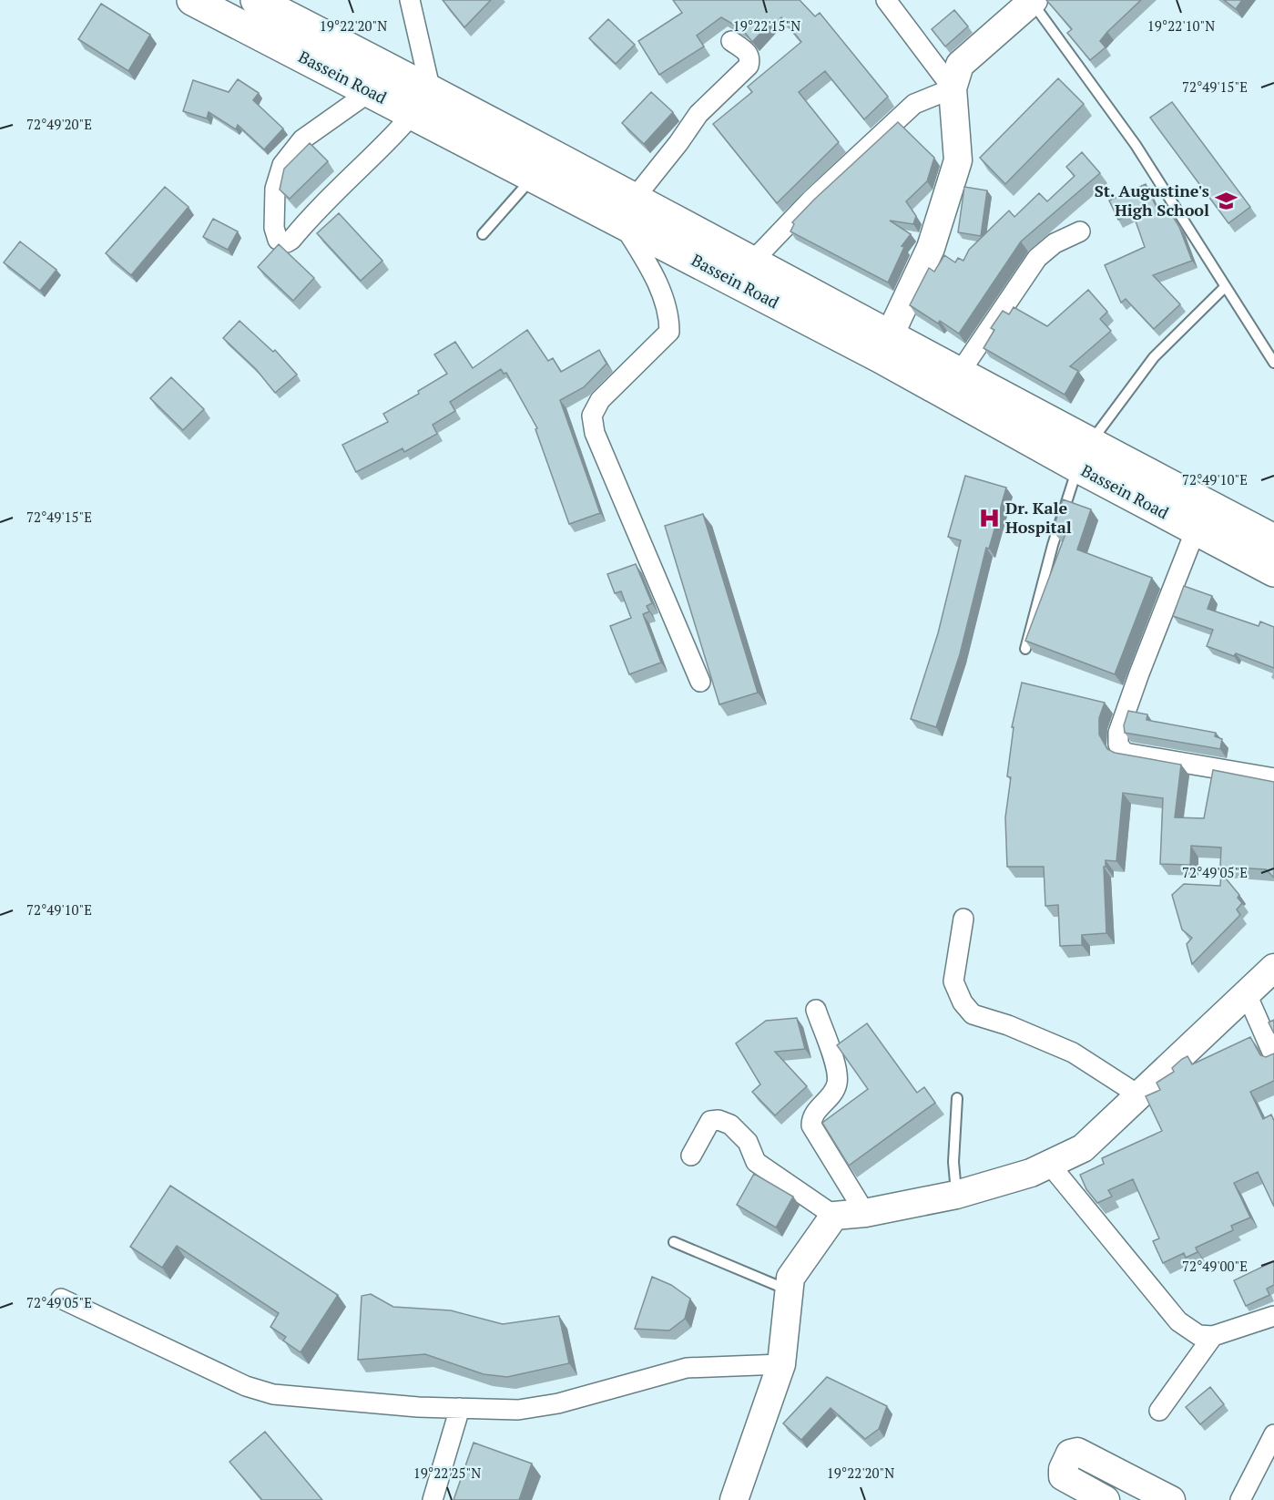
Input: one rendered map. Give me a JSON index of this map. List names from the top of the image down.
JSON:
{
  "streets": {
    "main road": ["Bassein Road"]
  },
  "places": {
    "school or university": ["St. Augustine's High School"],
    "hospital": ["Dr. Kale Hospital"]
  },
  "coordinates": [
    "19°22'20\"N",
    "19°22'15\"N",
    "19°22'10\"N",
    "72°49'15\"E",
    "72°49'20\"E",
    "72°49'10\"E",
    "72°49'05\"E",
    "72°49'00\"E",
    "19°22'25\"N"
  ]
}
